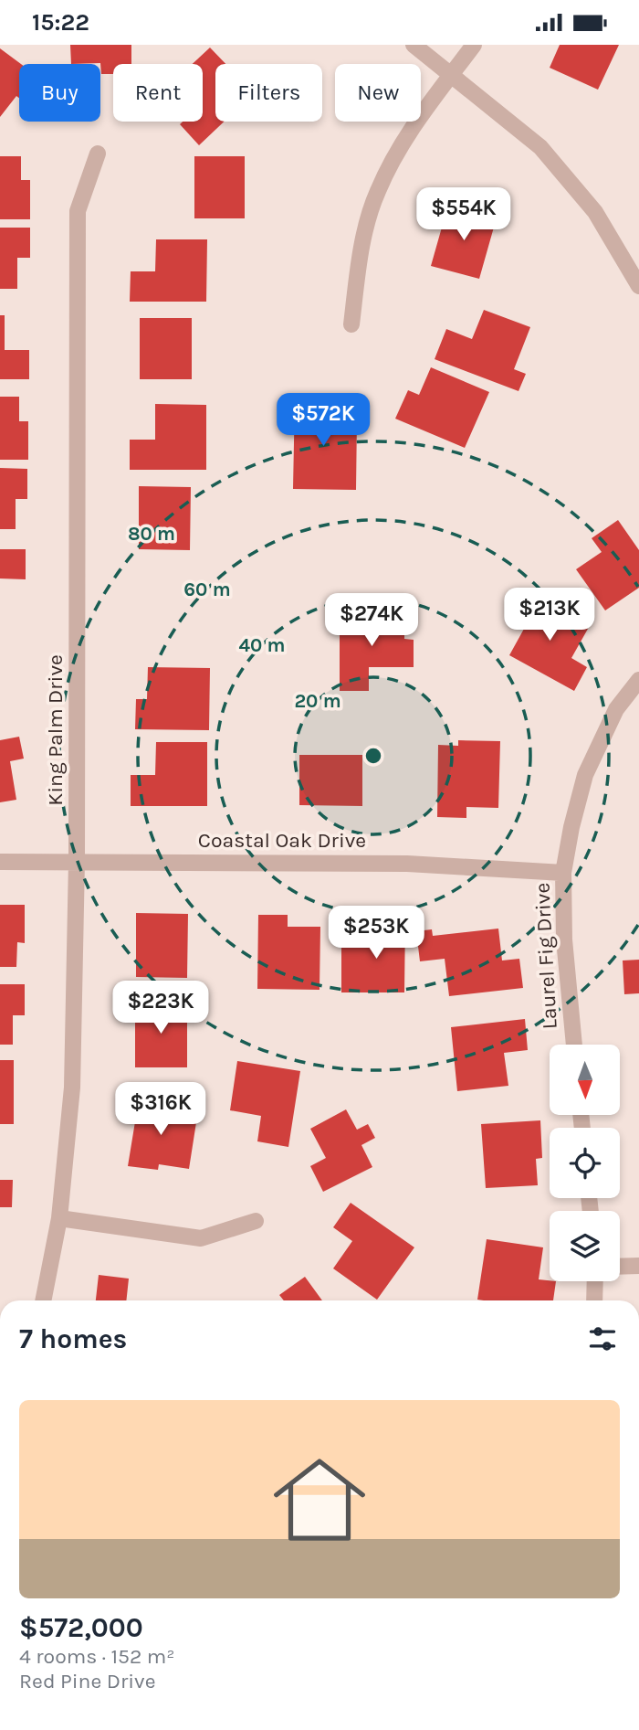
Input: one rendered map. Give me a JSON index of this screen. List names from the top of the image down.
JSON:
{
  "streets": {
    "street": ["King Palm Drive", "Coastal Oak Drive", "Laurel Fig Drive"]
  },
  "crossings": [
    ["King Palm Drive", "Coastal Oak Drive"],
    ["Coastal Oak Drive", "Laurel Fig Drive"]
  ],
  "north": "bottom",
  "page": {
    "status": "15:22",
    "chip": [
      "Buy",
      "Rent",
      "Filters",
      "New"
    ],
    "price": [
      "$554K",
      "$572K",
      "$213K",
      "$274K",
      "$253K",
      "$223K",
      "$316K"
    ],
    "heading": "7 homes",
    "list": [
      {
        "name": "$572,000",
        "note": "4 rooms · 152 m² · Red Pine Drive"
      }
    ]
  },
  "rings": [
    "80 m",
    "60 m",
    "40 m",
    "20 m"
  ]
}
